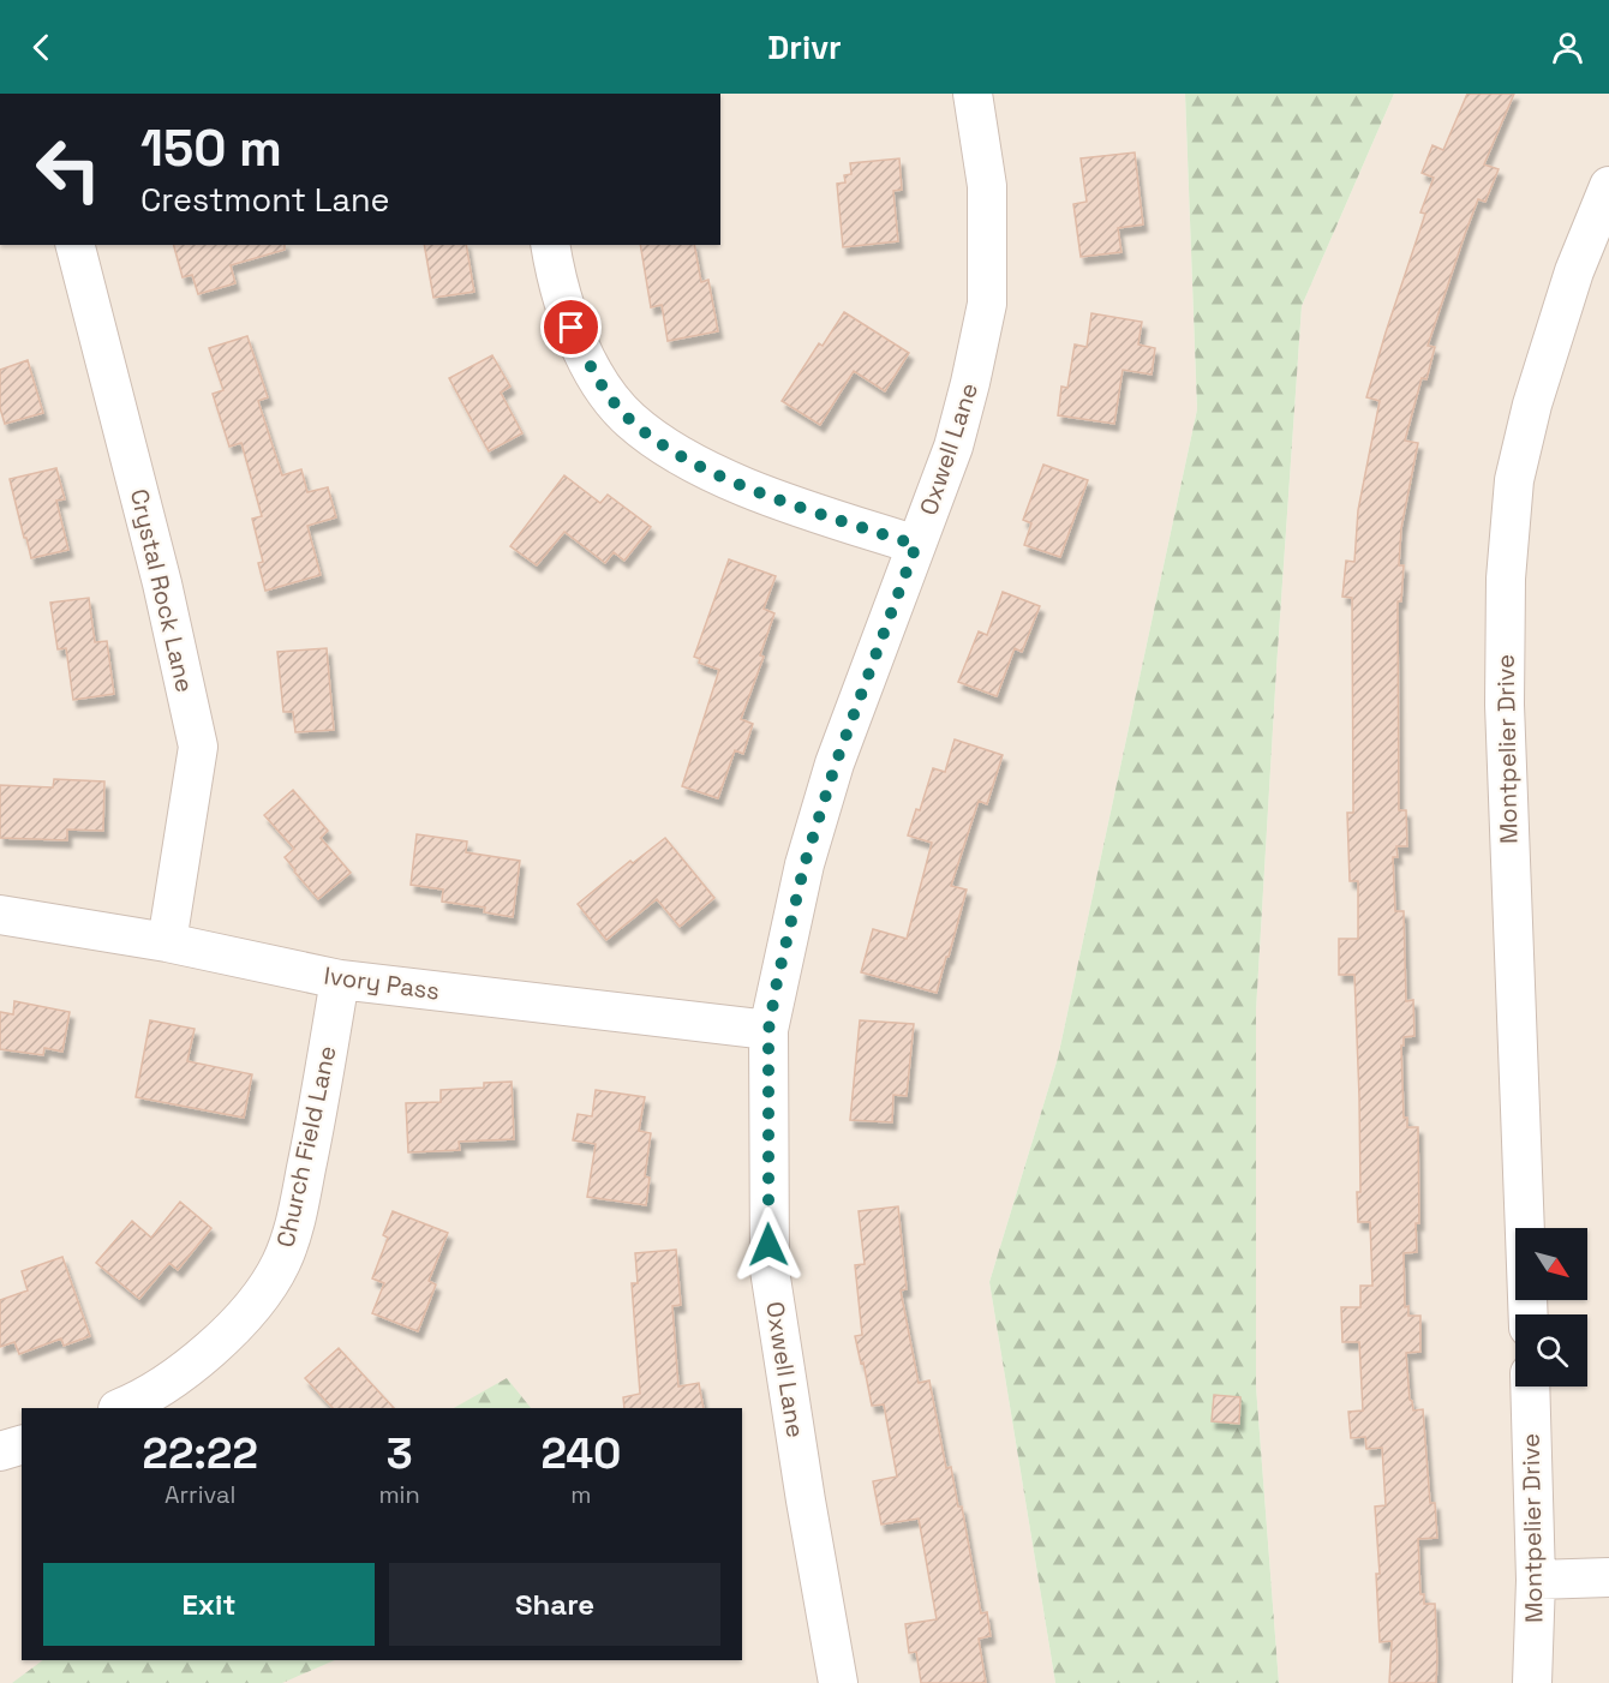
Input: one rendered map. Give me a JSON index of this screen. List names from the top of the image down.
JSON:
{
  "streets": {
    "street": [
      "Oxwell Lane",
      "Crystal Rock Lane",
      "Montpelier Drive",
      "Ivory Pass",
      "Church Field Lane"
    ]
  },
  "crossings": [
    ["Oxwell Lane", "Ivory Pass"],
    ["Crystal Rock Lane", "Ivory Pass"],
    ["Ivory Pass", "Church Field Lane"]
  ],
  "north": "bottom right",
  "page": {
    "header": "Drivr",
    "turn": ["150 m", "Crestmont Lane"],
    "eta": [
      "22:22",
      "Arrival",
      "3",
      "min",
      "240",
      "m"
    ],
    "buttons": ["Exit", "Share"]
  }
}
